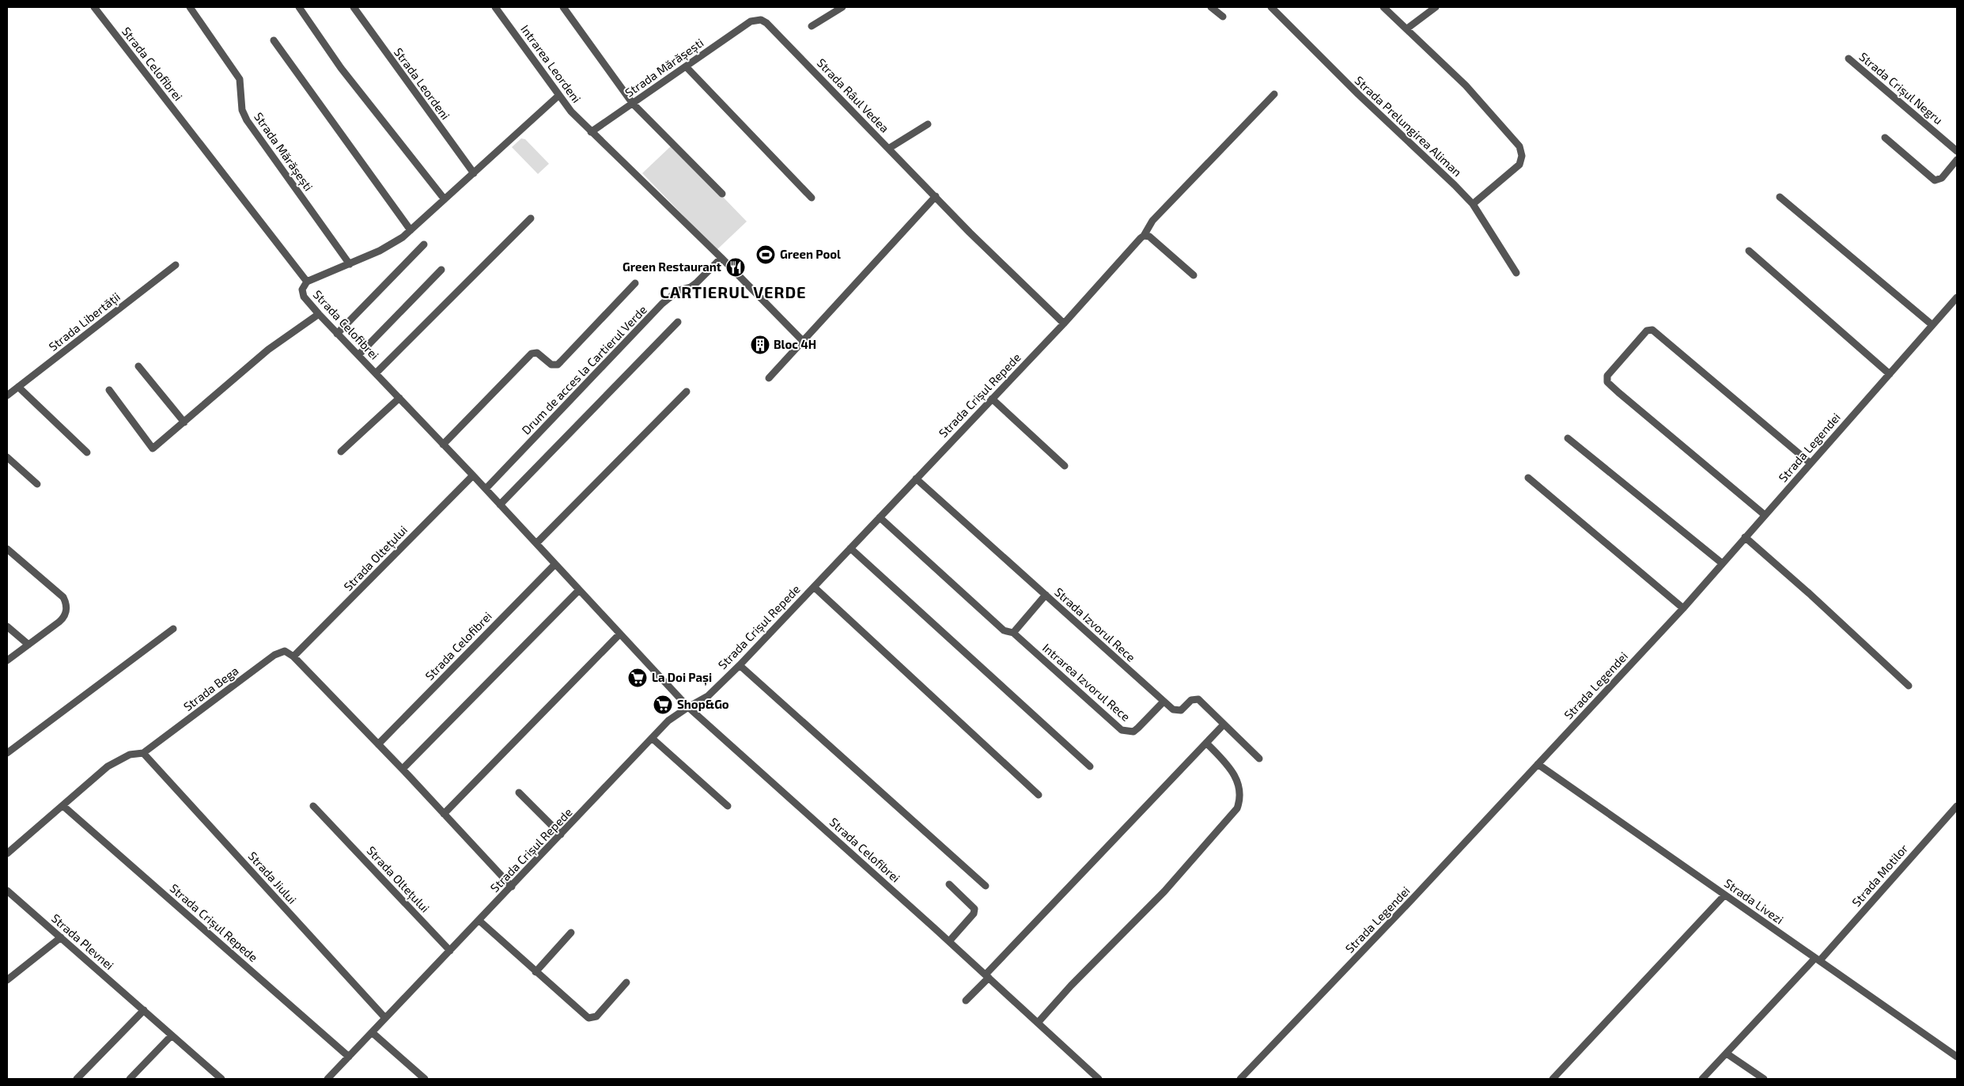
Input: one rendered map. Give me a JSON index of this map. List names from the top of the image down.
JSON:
{
  "streets": {
    "street": [
      "Strada Celofibrei",
      "Intrarea Leordeni",
      "Strada Mărășești",
      "Strada Leordeni",
      "Strada Crișul Negru",
      "Strada Râul Vedea",
      "Strada Prelungirea Aliman",
      "Strada Libertății",
      "Drum de acces la Cartierul Verde",
      "Strada Crișul Repede",
      "Strada Legendei",
      "Strada Oltețului",
      "Strada Izvorul Rece",
      "Intrarea Izvorul Rece",
      "Strada Bega",
      "Strada Motilor",
      "Strada Jiului",
      "Strada Livezi",
      "Strada Plevnei"
    ]
  },
  "crossings": [
    ["Strada Celofibrei", "Drum de acces la Cartierul Verde"],
    ["Strada Celofibrei", "Strada Crișul Repede"],
    ["Strada Celofibrei", "Strada Oltețului"],
    ["Intrarea Leordeni", "Strada Mărășești"],
    ["Intrarea Leordeni", "Drum de acces la Cartierul Verde"],
    ["Strada Mărășești", "Strada Râul Vedea"],
    ["Strada Râul Vedea", "Strada Crișul Repede"],
    ["Strada Crișul Repede", "Strada Oltețului"],
    ["Strada Crișul Repede", "Strada Izvorul Rece"],
    ["Strada Crișul Repede", "Intrarea Izvorul Rece"],
    ["Strada Crișul Repede", "Strada Jiului"],
    ["Strada Legendei", "Strada Livezi"],
    ["Strada Oltețului", "Strada Bega"],
    ["Strada Izvorul Rece", "Intrarea Izvorul Rece"],
    ["Strada Bega", "Strada Jiului"],
    ["Strada Motilor", "Strada Livezi"]
  ],
  "districts": ["CARTIERUL VERDE"],
  "places": {
    "sports": ["Green Pool"],
    "restaurant": ["Green Restaurant"],
    "building": ["Bloc 4H"],
    "supermarket": ["La Doi Pași", "Shop&Go"]
  }
}
